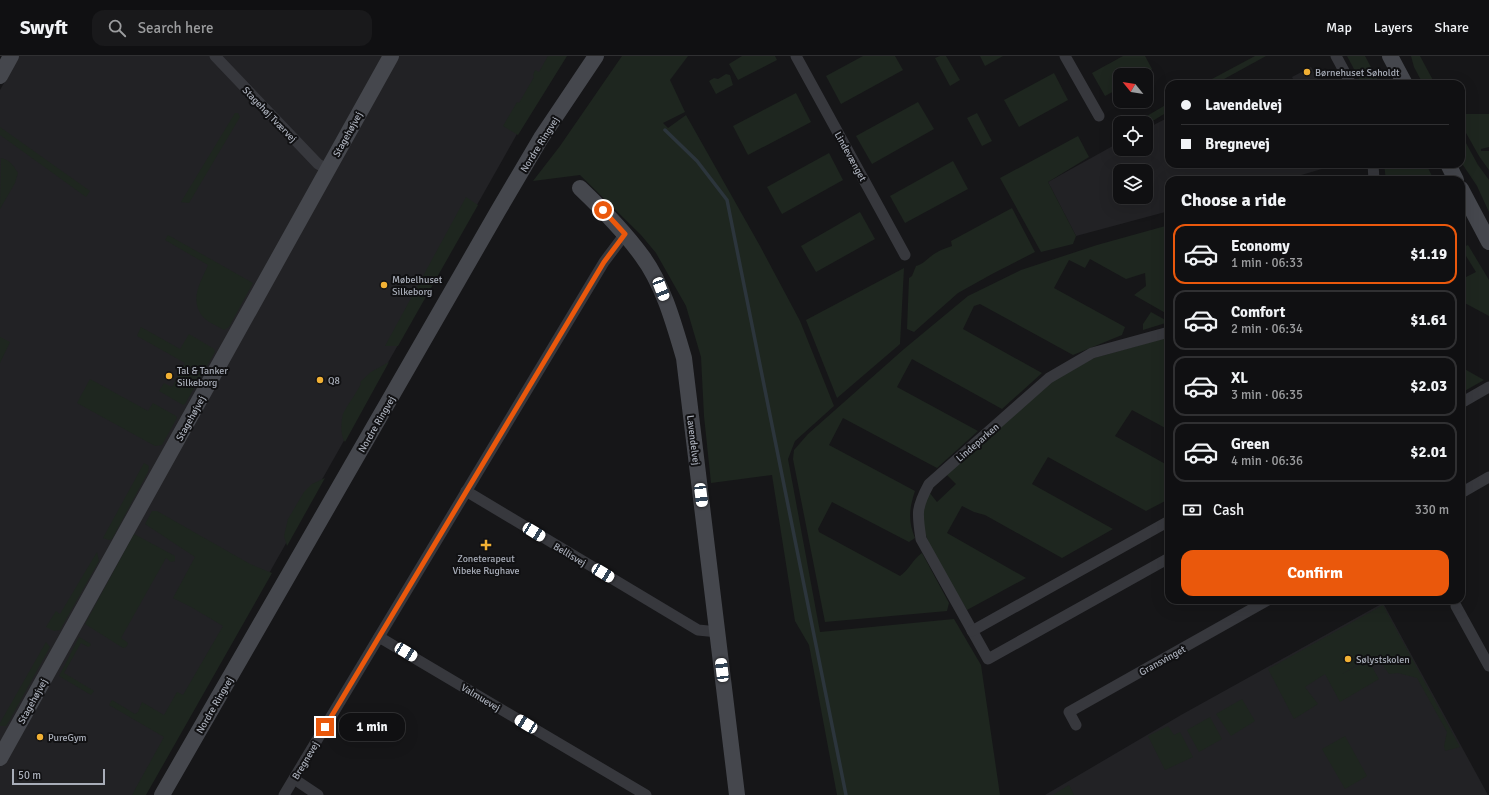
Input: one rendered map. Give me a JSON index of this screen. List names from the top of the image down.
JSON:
{
  "streets": {
    "street": [
      "Stagehøj Tværvej",
      "Stagehøjvej",
      "Nordre Ringvej",
      "Lindevænget",
      "Lavendelvej",
      "Lindeparken",
      "Bellisvej",
      "Gransvinget",
      "Valmuevej",
      "Bregnevej"
    ]
  },
  "crossings": [
    ["Stagehøj Tværvej", "Stagehøjvej"],
    ["Lavendelvej", "Bellisvej"],
    ["Lavendelvej", "Bregnevej"],
    ["Bellisvej", "Bregnevej"],
    ["Valmuevej", "Bregnevej"]
  ],
  "places": {
    "other": [
      "Børnehuset Søholdt",
      "Møbelhuset Silkeborg",
      "Tal & Tanker Silkeborg",
      "Q8",
      "Sølystskolen",
      "PureGym"
    ],
    "health": ["Zoneterapeut Vibeke Rughave"]
  },
  "scale_bar": "50 m",
  "north": "top left",
  "page": {
    "header": "Swyft",
    "search": "Search here",
    "nav": ["Map", "Layers", "Share"],
    "banner": ["Lavendelvej", "Bregnevej"],
    "heading": "Choose a ride",
    "list": [
      {
        "name": "Economy",
        "note": "1 min · 06:33",
        "value": "$1.19"
      },
      {
        "name": "Comfort",
        "note": "2 min · 06:34",
        "value": "$1.61"
      },
      {
        "name": "XL",
        "note": "3 min · 06:35",
        "value": "$2.03"
      },
      {
        "name": "Green",
        "note": "4 min · 06:36",
        "value": "$2.01"
      }
    ],
    "pay": ["Cash", "330 m"],
    "buttons": "Confirm",
    "bubble": "1 min",
    "scale": "50 m"
  }
}
